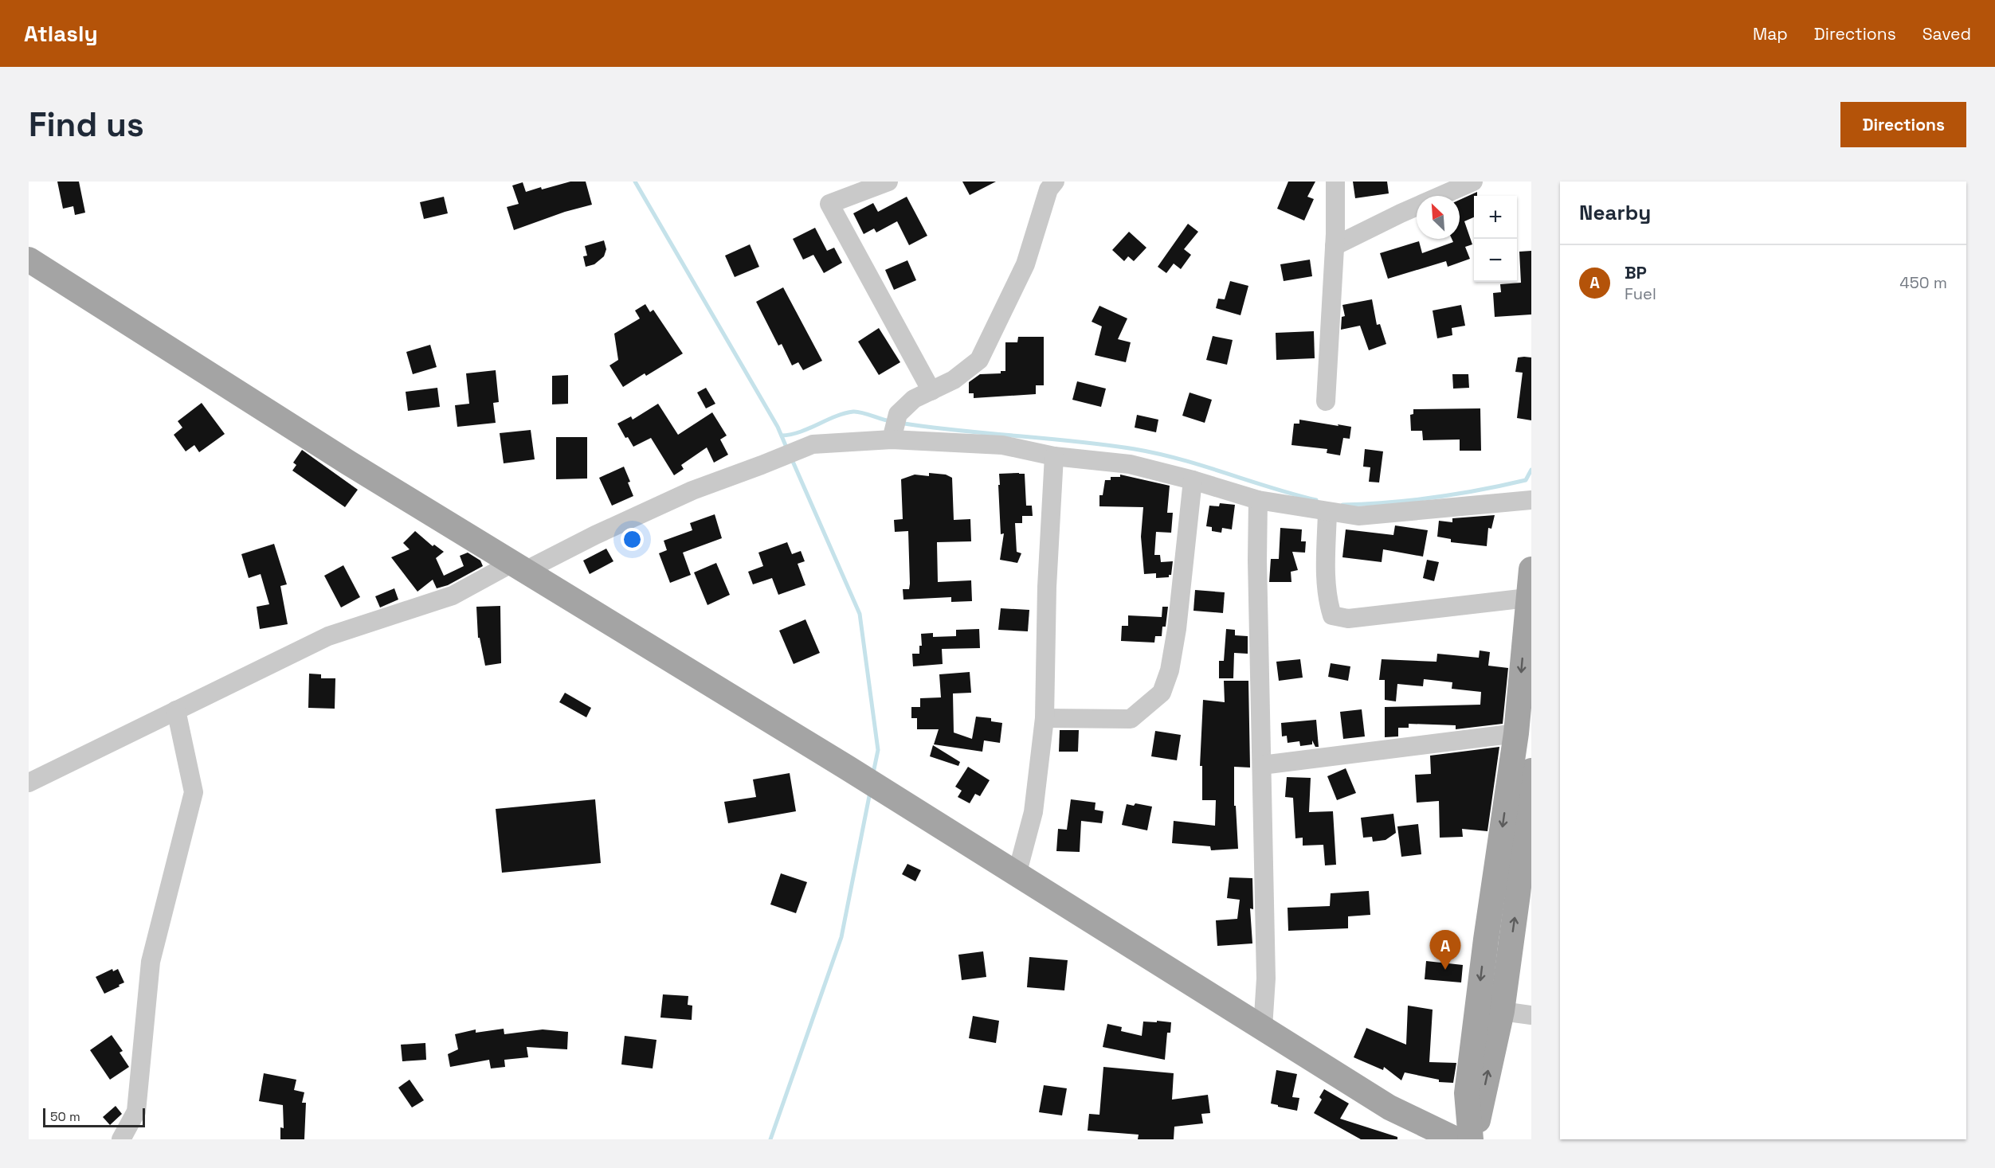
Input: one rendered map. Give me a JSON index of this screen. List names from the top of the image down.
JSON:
{
  "scale_bar": "50 m",
  "north": "top left",
  "page": {
    "header": "Atlasly",
    "nav": ["Map", "Directions", "Saved"],
    "buttons": "Directions",
    "title": "Find us",
    "heading": "Nearby",
    "map_buttons": ["+", "−"],
    "list": [
      {
        "mark": "A",
        "name": "BP",
        "note": "Fuel",
        "value": "450 m"
      }
    ],
    "pins": "A",
    "scale": "50 m"
  }
}
